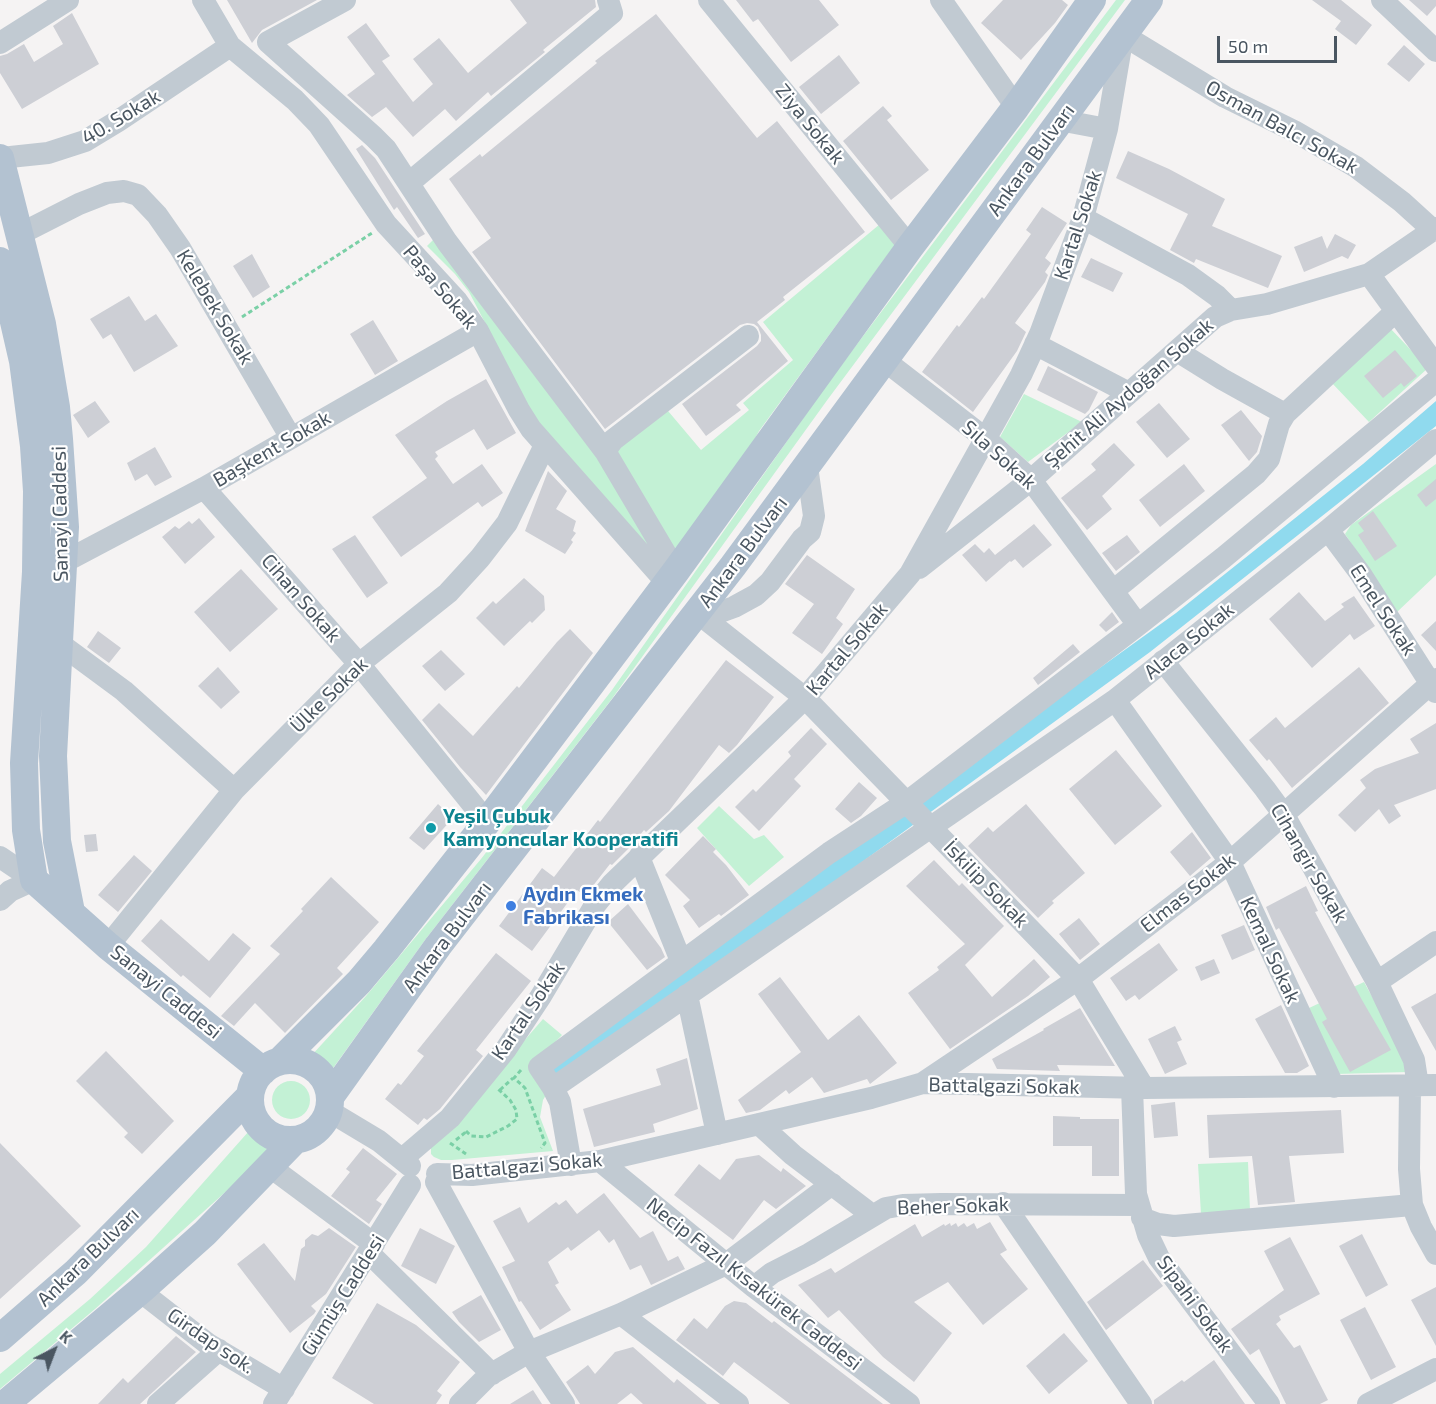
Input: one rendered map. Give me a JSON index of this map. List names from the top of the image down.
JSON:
{
  "streets": {
    "main road": ["Ankara Bulvarı", "Sanayi Caddesi"],
    "street": [
      "40. Sokak",
      "Ziya Sokak",
      "Osman Balcı Sokak",
      "Kartal Sokak",
      "Paşa Sokak",
      "Kelebek Sokak",
      "Şehit Ali Aydoğan Sokak",
      "Başkent Sokak",
      "Sıla Sokak",
      "Cihan Sokak",
      "Emel Sokak",
      "Alaca Sokak",
      "Ülke Sokak",
      "Cihangir Sokak",
      "İskilip Sokak",
      "Elmas Sokak",
      "Kemal Sokak",
      "Battalgazi Sokak",
      "Beher Sokak",
      "Necip Fazıl Kısakürek Caddesi",
      "Gümüş Caddesi",
      "Sipahi Sokak",
      "Girdap sok."
    ]
  },
  "crossings": [
    ["40. Sokak", "Paşa Sokak"],
    ["40. Sokak", "Sanayi Caddesi"],
    ["Ziya Sokak", "Ankara Bulvarı"],
    ["Osman Balcı Sokak", "Ankara Bulvarı"],
    ["Osman Balcı Sokak", "Kartal Sokak"],
    ["Osman Balcı Sokak", "Şehit Ali Aydoğan Sokak"],
    ["Ankara Bulvarı", "Kartal Sokak"],
    ["Ankara Bulvarı", "Paşa Sokak"],
    ["Ankara Bulvarı", "Sıla Sokak"],
    ["Ankara Bulvarı", "Sanayi Caddesi"],
    ["Ankara Bulvarı", "Cihan Sokak"],
    ["Ankara Bulvarı", "İskilip Sokak"],
    ["Kartal Sokak", "Şehit Ali Aydoğan Sokak"],
    ["Kartal Sokak", "Sıla Sokak"],
    ["Kartal Sokak", "İskilip Sokak"],
    ["Kartal Sokak", "Battalgazi Sokak"],
    ["Kartal Sokak", "Gümüş Caddesi"],
    ["Paşa Sokak", "Başkent Sokak"],
    ["Paşa Sokak", "Ülke Sokak"],
    ["Kelebek Sokak", "Başkent Sokak"],
    ["Kelebek Sokak", "Sanayi Caddesi"],
    ["Şehit Ali Aydoğan Sokak", "Sıla Sokak"],
    ["Başkent Sokak", "Sanayi Caddesi"],
    ["Başkent Sokak", "Cihan Sokak"],
    ["Sanayi Caddesi", "Ülke Sokak"],
    ["Cihan Sokak", "Ülke Sokak"],
    ["Emel Sokak", "Alaca Sokak"],
    ["Emel Sokak", "Elmas Sokak"],
    ["Alaca Sokak", "Cihangir Sokak"],
    ["Alaca Sokak", "İskilip Sokak"],
    ["Alaca Sokak", "Kemal Sokak"],
    ["Cihangir Sokak", "Elmas Sokak"],
    ["Cihangir Sokak", "Battalgazi Sokak"],
    ["Cihangir Sokak", "Beher Sokak"],
    ["İskilip Sokak", "Elmas Sokak"],
    ["İskilip Sokak", "Battalgazi Sokak"],
    ["İskilip Sokak", "Sipahi Sokak"],
    ["Elmas Sokak", "Kemal Sokak"],
    ["Elmas Sokak", "Battalgazi Sokak"],
    ["Kemal Sokak", "Battalgazi Sokak"],
    ["Battalgazi Sokak", "Necip Fazıl Kısakürek Caddesi"],
    ["Battalgazi Sokak", "Gümüş Caddesi"],
    ["Battalgazi Sokak", "Sipahi Sokak"],
    ["Beher Sokak", "Necip Fazıl Kısakürek Caddesi"],
    ["Beher Sokak", "Sipahi Sokak"],
    ["Gümüş Caddesi", "Girdap sok."]
  ],
  "places": ["Yeşil Çubuk Kamyoncular Kooperatifi", "Aydın Ekmek Fabrikası"],
  "scale_bar": "50 m",
  "north": "top right"
}
